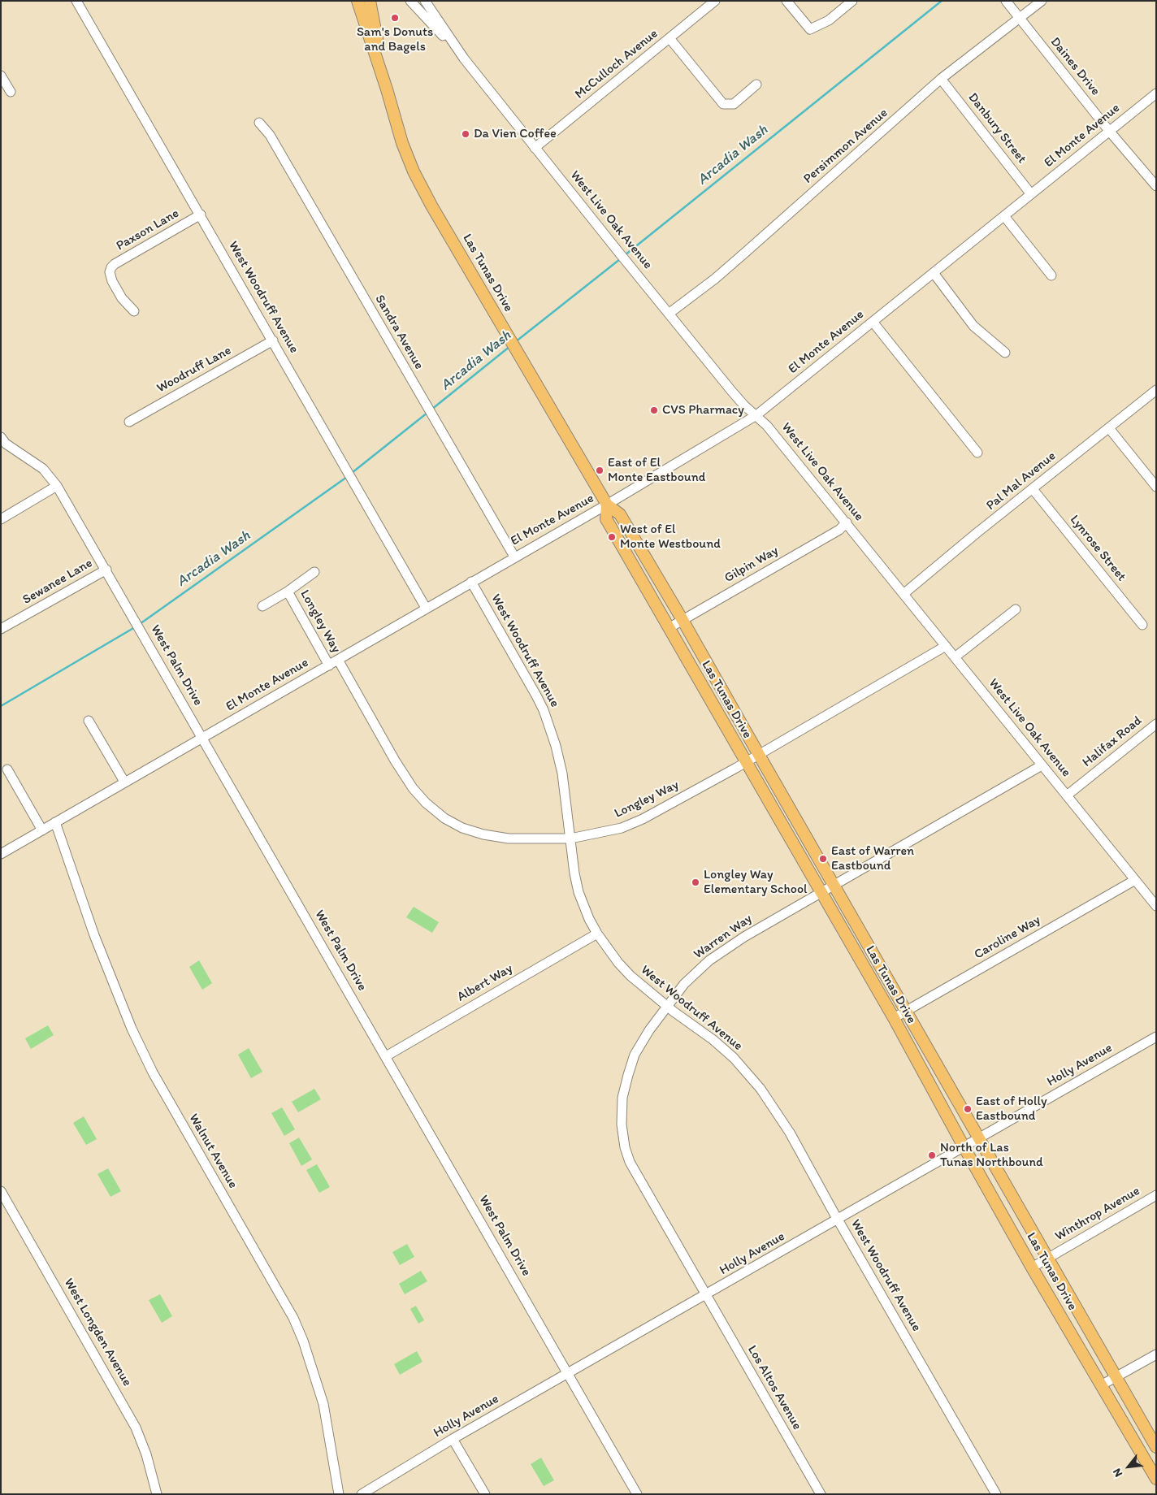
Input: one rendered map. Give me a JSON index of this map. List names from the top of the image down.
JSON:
{
  "streets": {
    "main road": ["Las Tunas Drive"],
    "street": [
      "McCulloch Avenue",
      "Daines Drive",
      "Danbury Street",
      "El Monte Avenue",
      "Persimmon Avenue",
      "West Live Oak Avenue",
      "Paxson Lane",
      "West Woodruff Avenue",
      "Sandra Avenue",
      "Woodruff Lane",
      "Pal Mal Avenue",
      "Lynrose Street",
      "Gilpin Way",
      "Sewanee Lane",
      "Longley Way",
      "West Palm Drive",
      "Halifax Road",
      "Warren Way",
      "Caroline Way",
      "Albert Way",
      "Holly Avenue",
      "Walnut Avenue",
      "Winthrop Avenue",
      "West Longden Avenue",
      "Los Altos Avenue"
    ]
  },
  "crossings": [
    ["McCulloch Avenue", "West Live Oak Avenue"],
    ["Daines Drive", "El Monte Avenue"],
    ["Daines Drive", "Persimmon Avenue"],
    ["Danbury Street", "El Monte Avenue"],
    ["Danbury Street", "Persimmon Avenue"],
    ["El Monte Avenue", "West Live Oak Avenue"],
    ["El Monte Avenue", "Las Tunas Drive"],
    ["El Monte Avenue", "West Woodruff Avenue"],
    ["El Monte Avenue", "Sandra Avenue"],
    ["El Monte Avenue", "Longley Way"],
    ["El Monte Avenue", "West Palm Drive"],
    ["El Monte Avenue", "Walnut Avenue"],
    ["Persimmon Avenue", "West Live Oak Avenue"],
    ["West Live Oak Avenue", "Pal Mal Avenue"],
    ["West Live Oak Avenue", "Gilpin Way"],
    ["West Live Oak Avenue", "Longley Way"],
    ["West Live Oak Avenue", "Halifax Road"],
    ["West Live Oak Avenue", "Warren Way"],
    ["West Live Oak Avenue", "Caroline Way"],
    ["Paxson Lane", "West Woodruff Avenue"],
    ["Las Tunas Drive", "Gilpin Way"],
    ["Las Tunas Drive", "Longley Way"],
    ["Las Tunas Drive", "Warren Way"],
    ["Las Tunas Drive", "Caroline Way"],
    ["Las Tunas Drive", "Holly Avenue"],
    ["Las Tunas Drive", "Winthrop Avenue"],
    ["West Woodruff Avenue", "Woodruff Lane"],
    ["West Woodruff Avenue", "Longley Way"],
    ["West Woodruff Avenue", "Warren Way"],
    ["West Woodruff Avenue", "Albert Way"],
    ["West Woodruff Avenue", "Holly Avenue"],
    ["Pal Mal Avenue", "Lynrose Street"],
    ["Sewanee Lane", "West Palm Drive"],
    ["West Palm Drive", "Albert Way"],
    ["West Palm Drive", "Holly Avenue"],
    ["Warren Way", "Holly Avenue"],
    ["Warren Way", "Los Altos Avenue"],
    ["Holly Avenue", "Los Altos Avenue"]
  ],
  "water": ["Arcadia Wash"],
  "places": [
    "Sam's Donuts and Bagels",
    "Da Vien Coffee",
    "CVS Pharmacy",
    "East of El Monte Eastbound",
    "West of El Monte Westbound",
    "East of Warren Eastbound",
    "Longley Way Elementary School",
    "East of Holly Eastbound",
    "North of Las Tunas Northbound"
  ],
  "north": "bottom left"
}
